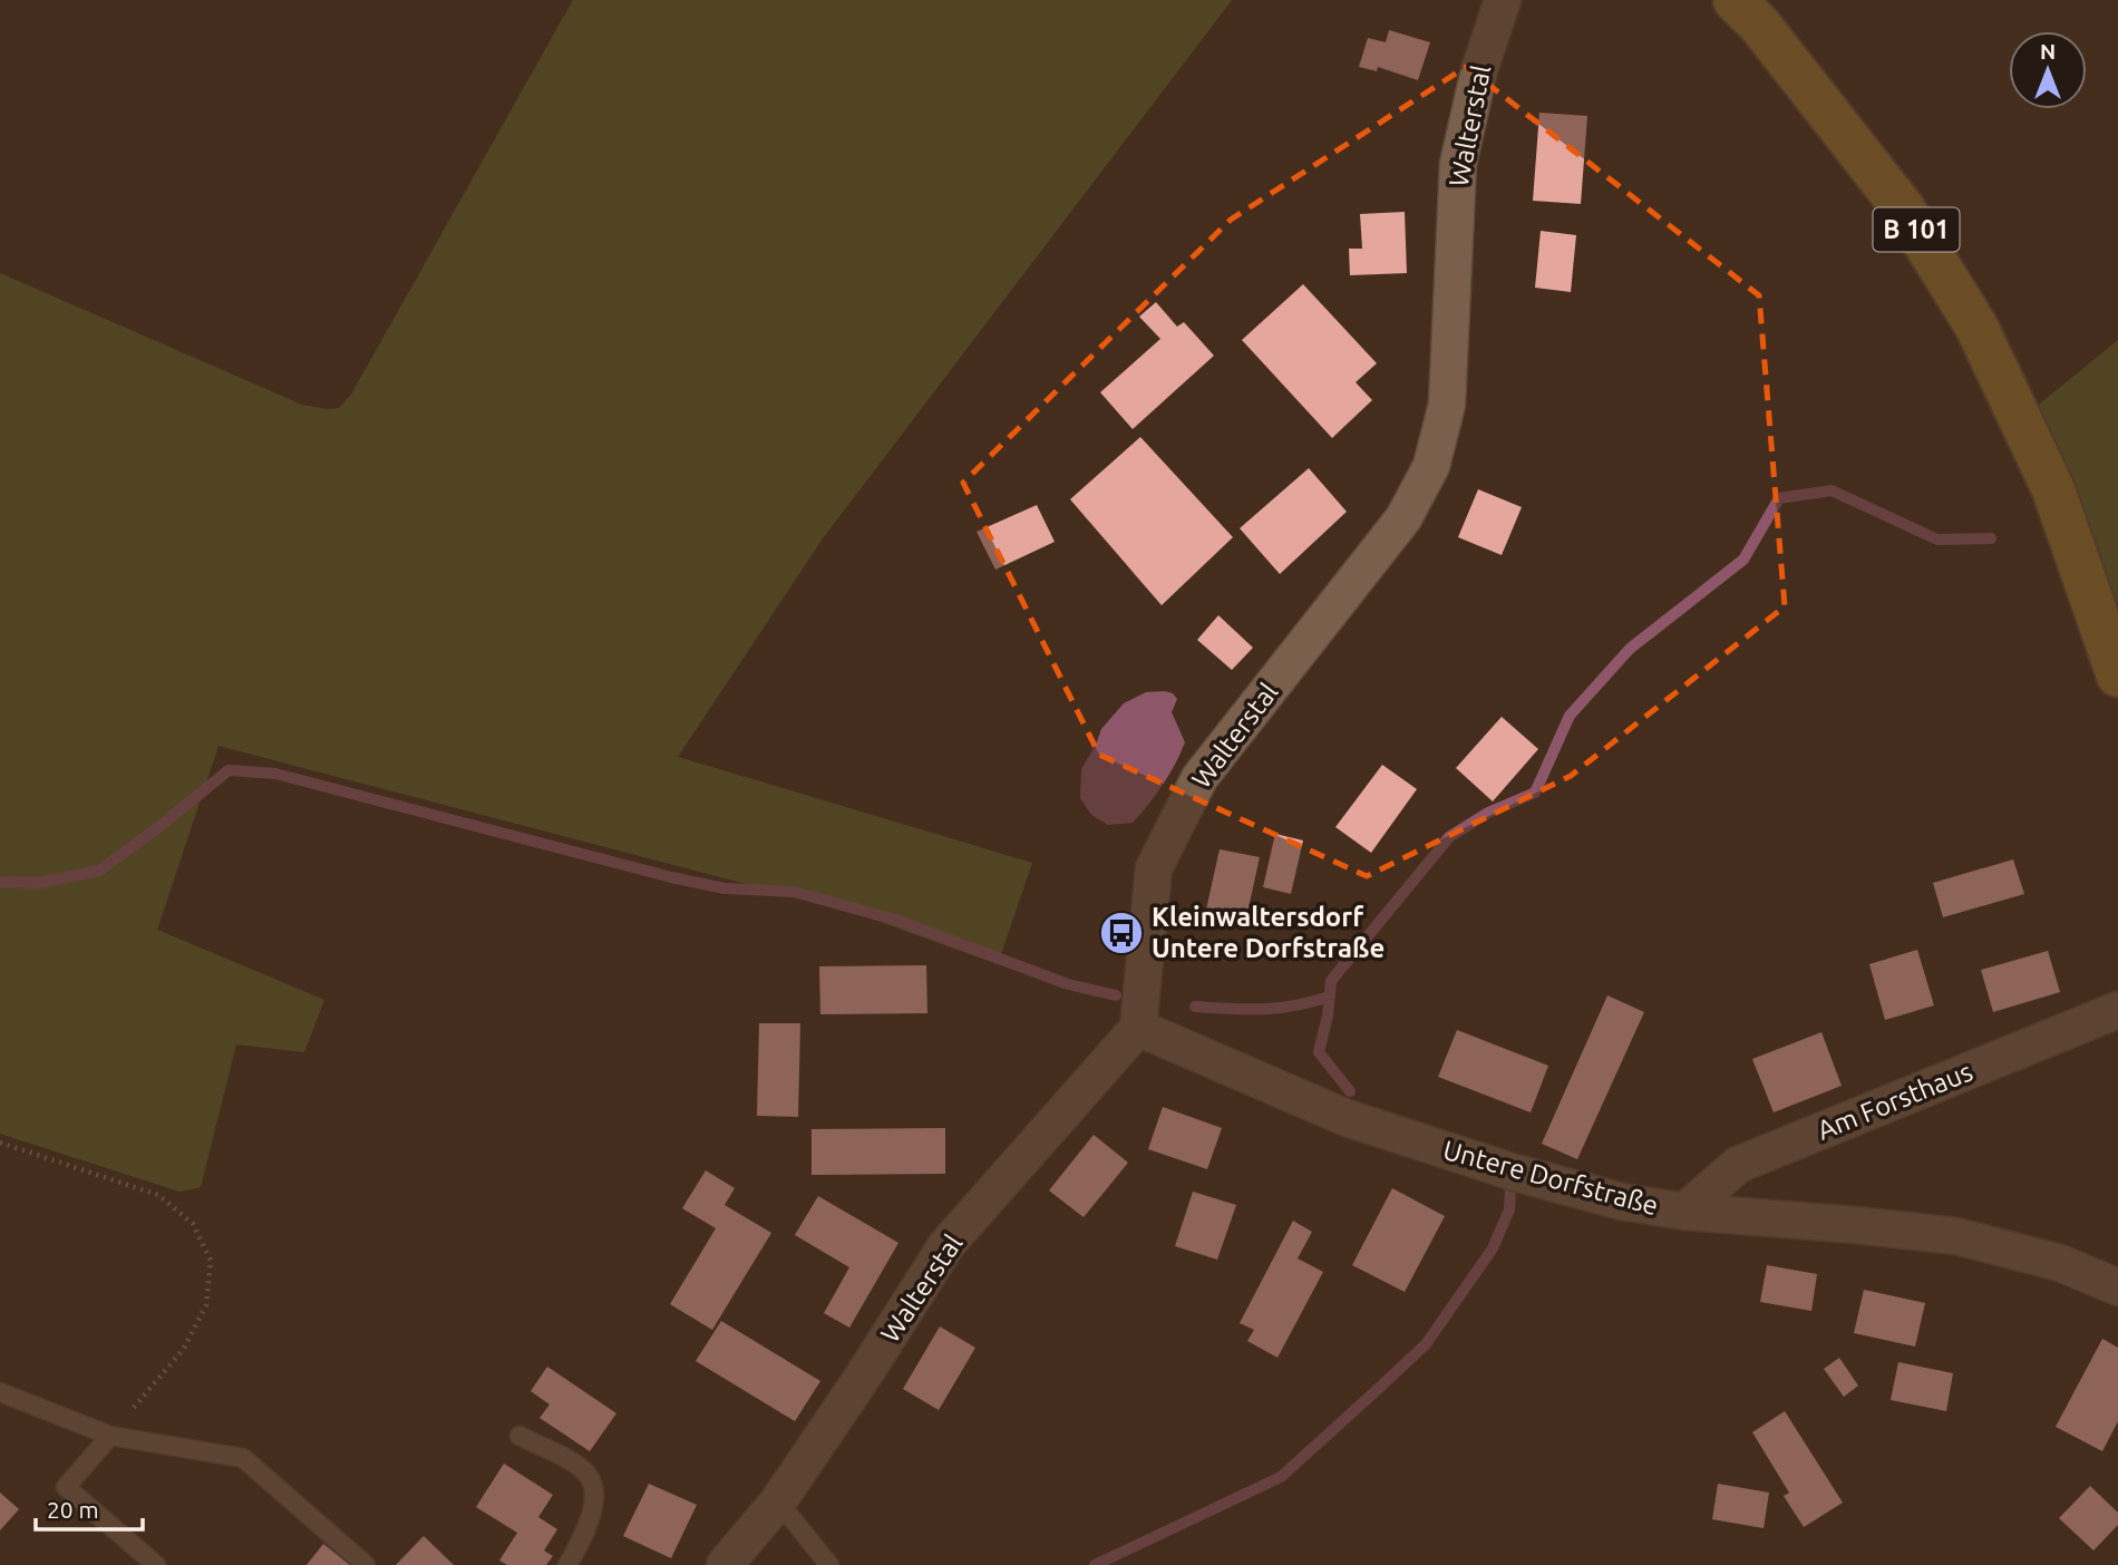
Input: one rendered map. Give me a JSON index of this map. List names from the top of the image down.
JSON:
{
  "streets": {
    "main road": ["B 101"],
    "street": ["Walterstal", "Am Forsthaus", "Untere Dorfstraße"]
  },
  "crossings": [
    ["Walterstal", "Untere Dorfstraße"],
    ["Am Forsthaus", "Untere Dorfstraße"]
  ],
  "places": {
    "bus stop": ["Kleinwaltersdorf Untere Dorfstraße"]
  },
  "scale_bar": "20 m",
  "north": "top"
}
